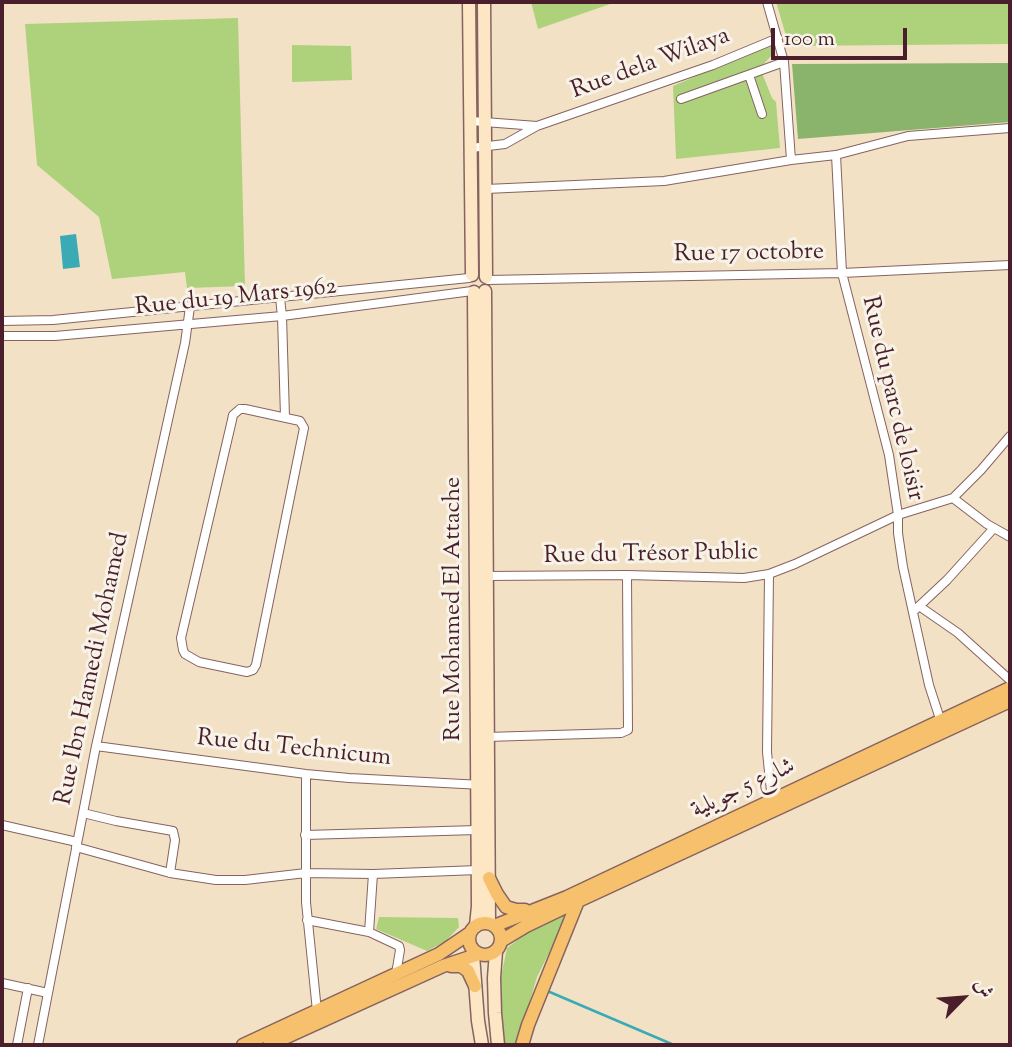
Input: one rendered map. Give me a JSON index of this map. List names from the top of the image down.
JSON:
{
  "streets": {
    "main road": ["شارع 5 جويلية"],
    "street": [
      "Rue dela Wilaya",
      "Rue 17 octobre",
      "Rue du 19 Mars 1962",
      "Rue du parc de loisir",
      "Rue du Trésor Public",
      "Rue Mohamed El Attache",
      "Rue Ibn Hamedi Mohamed",
      "Rue du Technicum"
    ]
  },
  "crossings": [
    ["Rue dela Wilaya", "Rue Mohamed El Attache"],
    ["Rue 17 octobre", "Rue du 19 Mars 1962"],
    ["Rue 17 octobre", "Rue du parc de loisir"],
    ["Rue 17 octobre", "Rue Mohamed El Attache"],
    ["Rue du 19 Mars 1962", "Rue Mohamed El Attache"],
    ["Rue du 19 Mars 1962", "Rue Ibn Hamedi Mohamed"],
    ["Rue du parc de loisir", "Rue du Trésor Public"],
    ["Rue du parc de loisir", "شارع 5 جويلية"],
    ["Rue du Trésor Public", "Rue Mohamed El Attache"],
    ["Rue Mohamed El Attache", "Rue du Technicum"],
    ["Rue Mohamed El Attache", "شارع 5 جويلية"],
    ["Rue Ibn Hamedi Mohamed", "Rue du Technicum"]
  ],
  "scale_bar": "100 m",
  "north": "top right"
}
